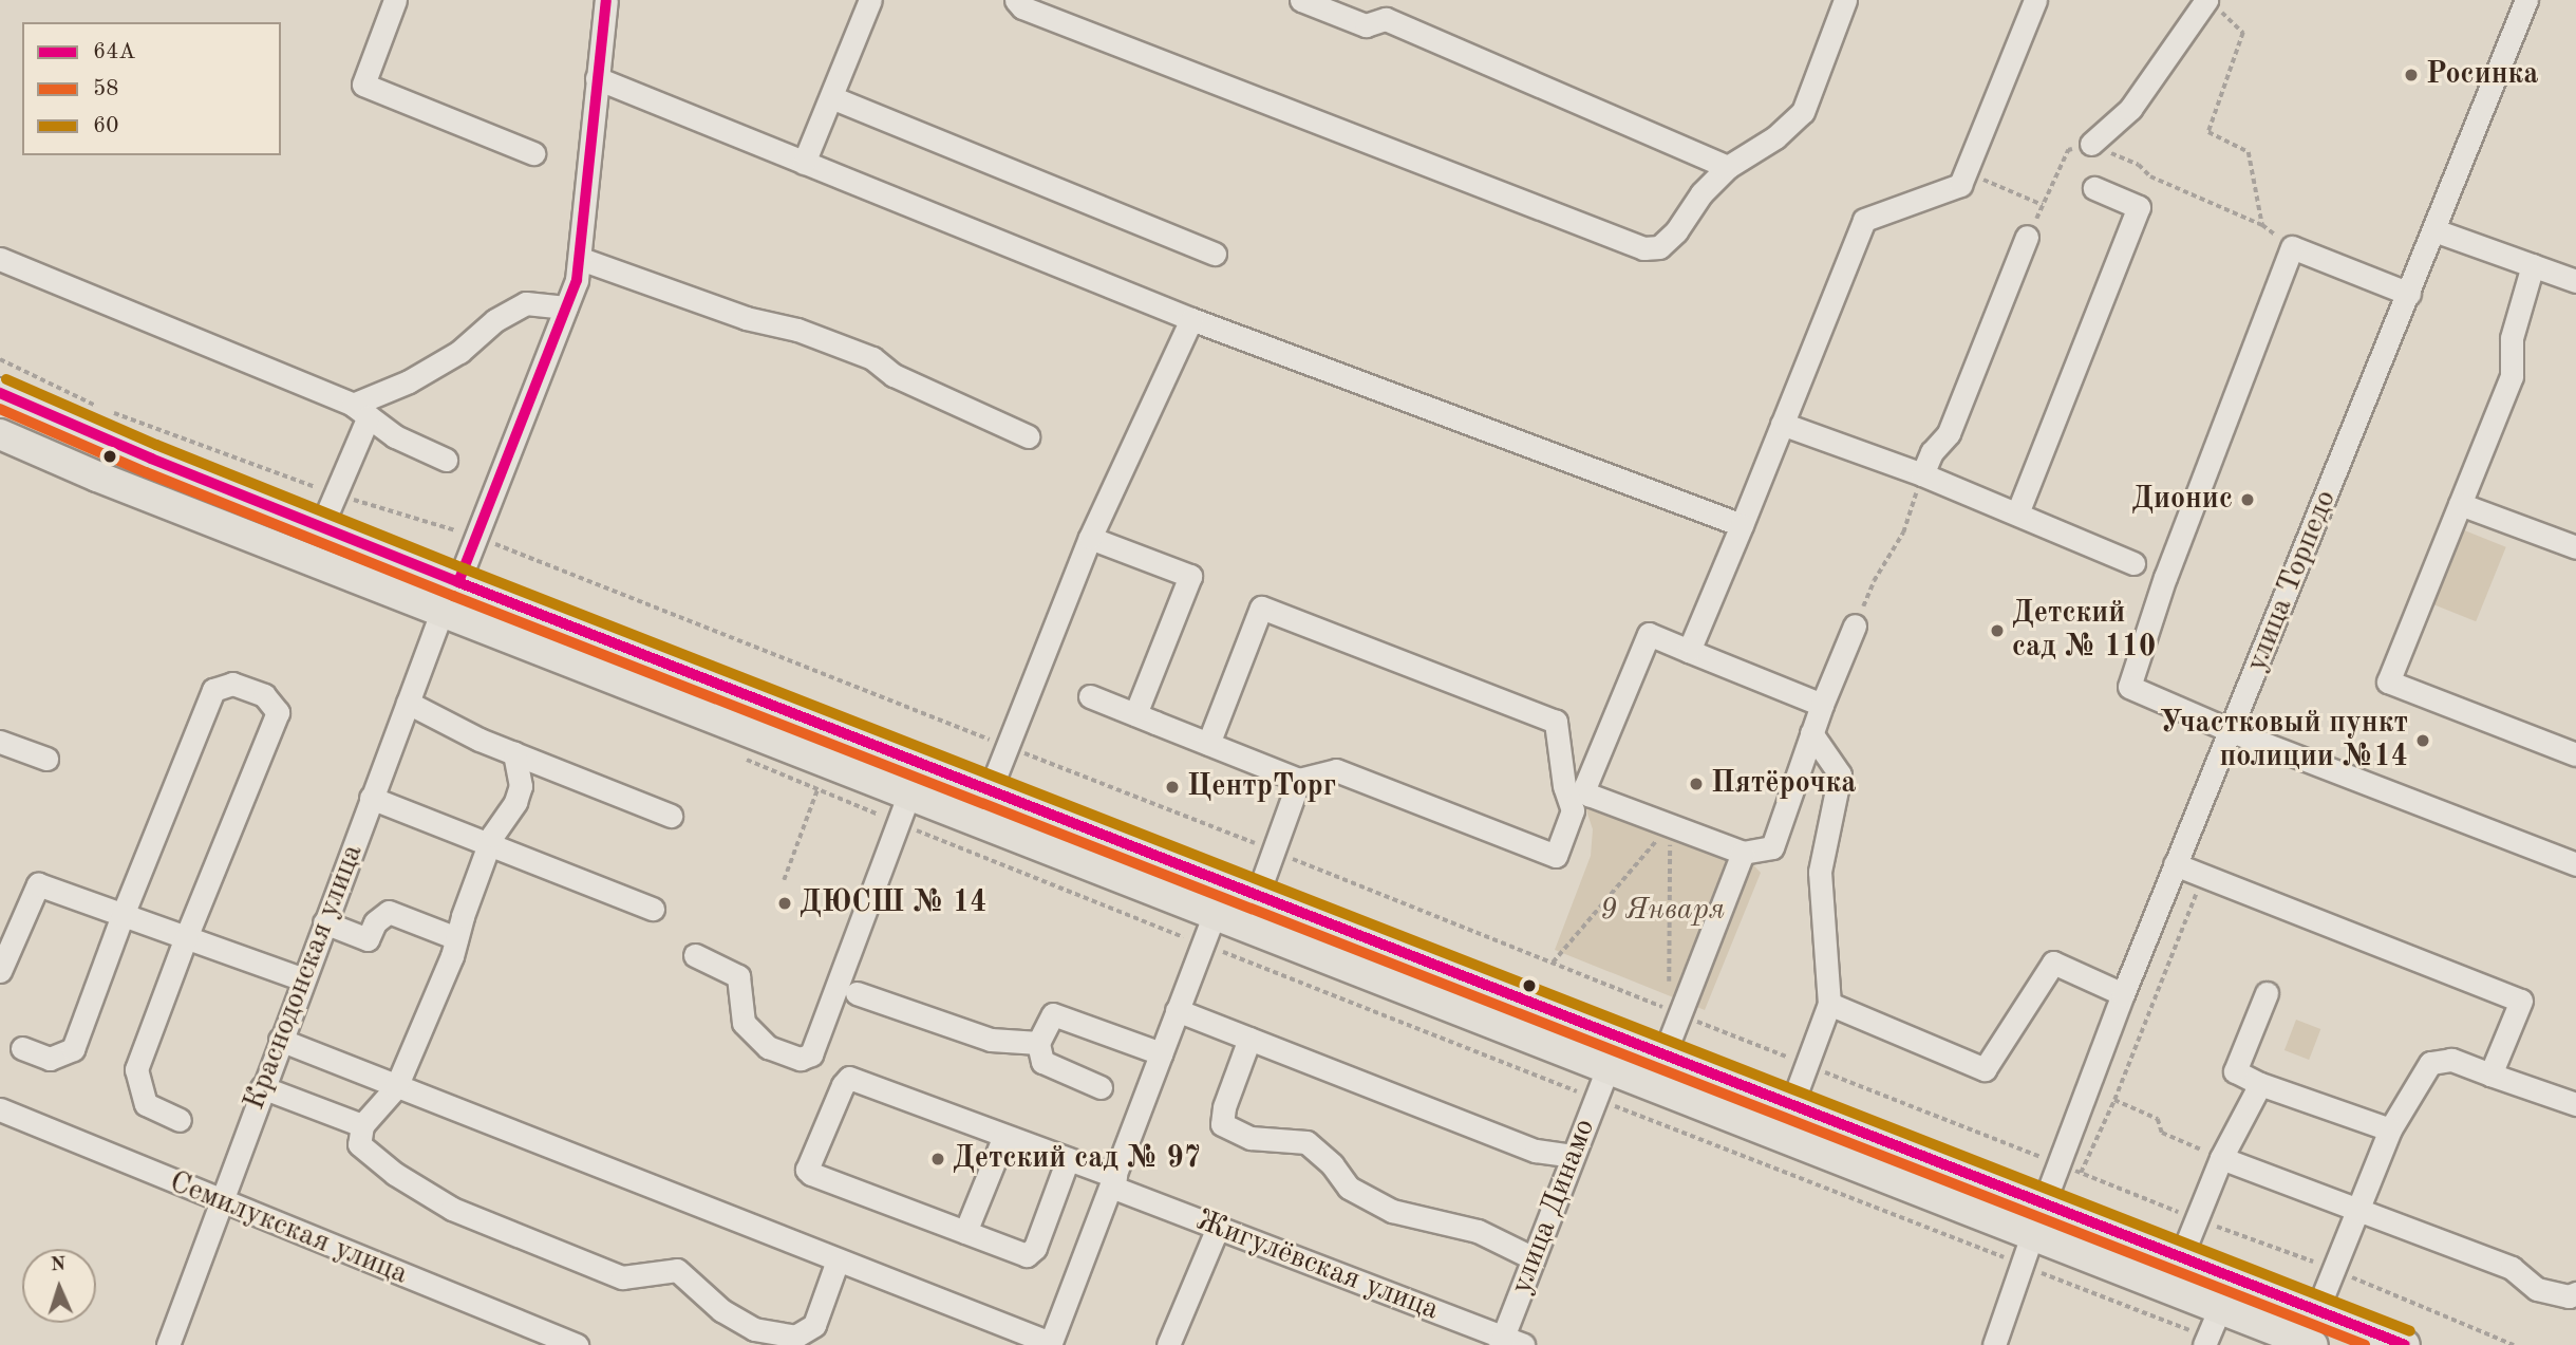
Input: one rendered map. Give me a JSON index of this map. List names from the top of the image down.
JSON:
{
  "streets": {
    "street": [
      "улица Торпедо",
      "Краснодонская улица",
      "улица Динамо",
      "Семилукская улица",
      "Жигулёвская улица"
    ]
  },
  "crossings": [
    ["Краснодонская улица", "Семилукская улица"],
    ["улица Динамо", "Жигулёвская улица"]
  ],
  "parks": ["9 Января"],
  "places": [
    "Росинка",
    "Дионис",
    "Детский сад № 110",
    "Участковый пункт полиции №14",
    "Пятёрочка",
    "ЦентрТорг",
    "ДЮСШ № 14",
    "Детский сад № 97"
  ],
  "lines": ["transit line 64А", "transit line 60", "transit line 58"],
  "legend": ["64А", "58", "60"],
  "north": "top"
}
